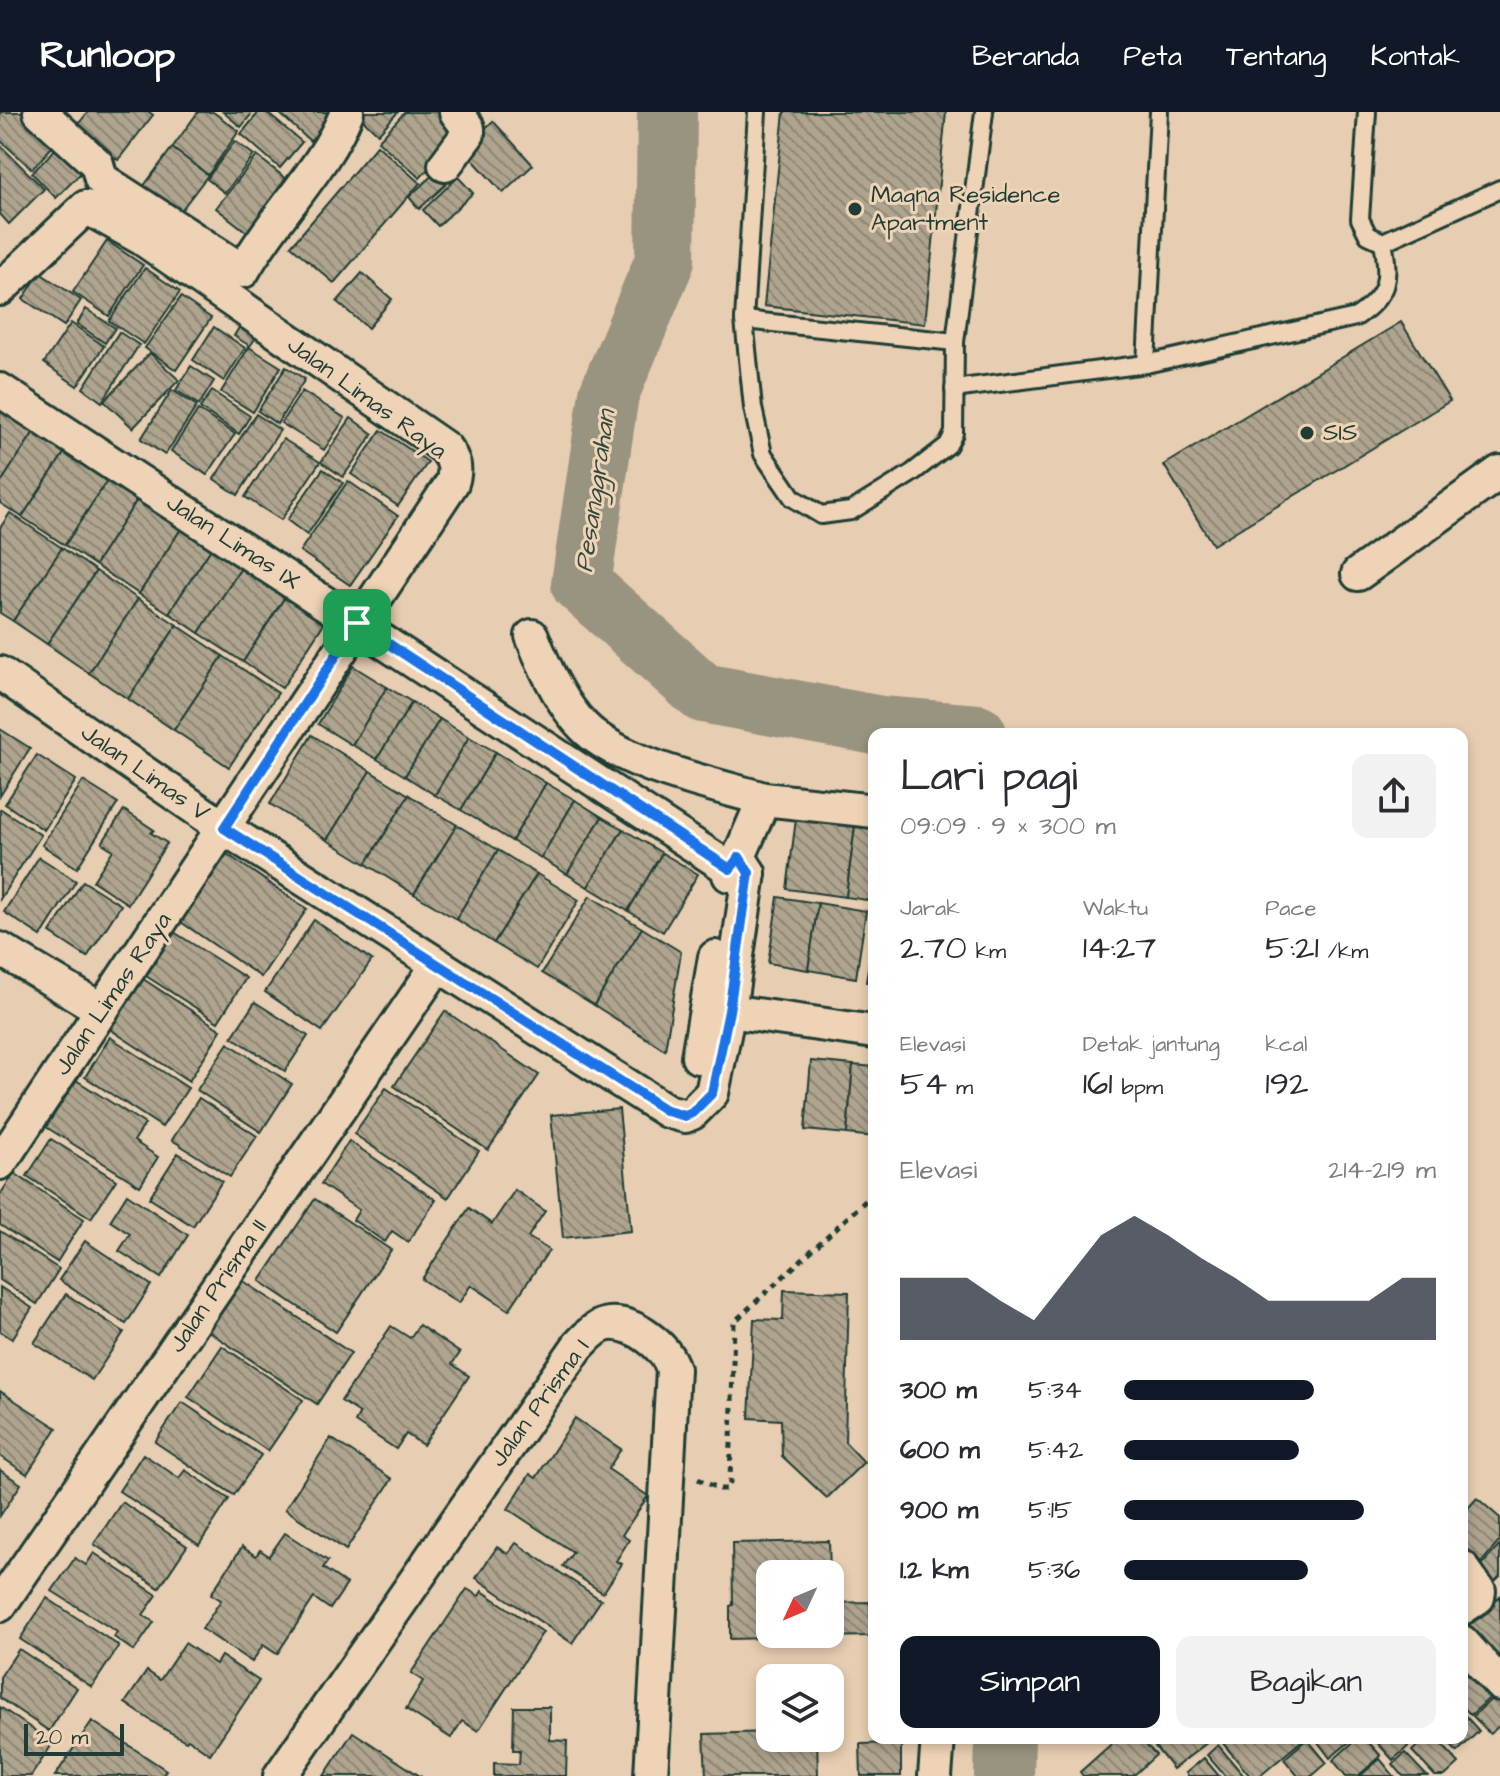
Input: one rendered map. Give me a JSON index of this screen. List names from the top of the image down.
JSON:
{
  "streets": {
    "street": [
      "Jalan Limas Raya",
      "Jalan Limas IX",
      "Jalan Limas V",
      "Jalan Prisma II",
      "Jalan Prisma I"
    ]
  },
  "crossings": [
    ["Jalan Limas Raya", "Jalan Limas IX"],
    ["Jalan Limas Raya", "Jalan Limas V"],
    ["Jalan Limas V", "Jalan Prisma II"]
  ],
  "water": ["Pesanggrahan"],
  "places": ["Maqna Residence Apartment", "SIS"],
  "scale_bar": "20 m",
  "north": "bottom left",
  "page": {
    "header": "Runloop",
    "nav": [
      "Beranda",
      "Peta",
      "Tentang",
      "Kontak"
    ],
    "heading": ["Lari pagi", "09:09 · 9 × 300 m"],
    "stats": [
      ["Jarak", "2.70 km"],
      ["Waktu", "14:27"],
      ["Pace", "5:21 /km"],
      ["Elevasi", "54 m"],
      ["Detak jantung", "161 bpm"],
      ["kcal", "192"]
    ],
    "chart": ["Elevasi", "214–219 m"],
    "list": [
      {
        "name": "300 m",
        "note": "5:34"
      },
      {
        "name": "600 m",
        "note": "5:42"
      },
      {
        "name": "900 m",
        "note": "5:15"
      },
      {
        "name": "1.2 km",
        "note": "5:36"
      }
    ],
    "buttons": ["Simpan", "Bagikan"],
    "scale": "20 m"
  }
}
